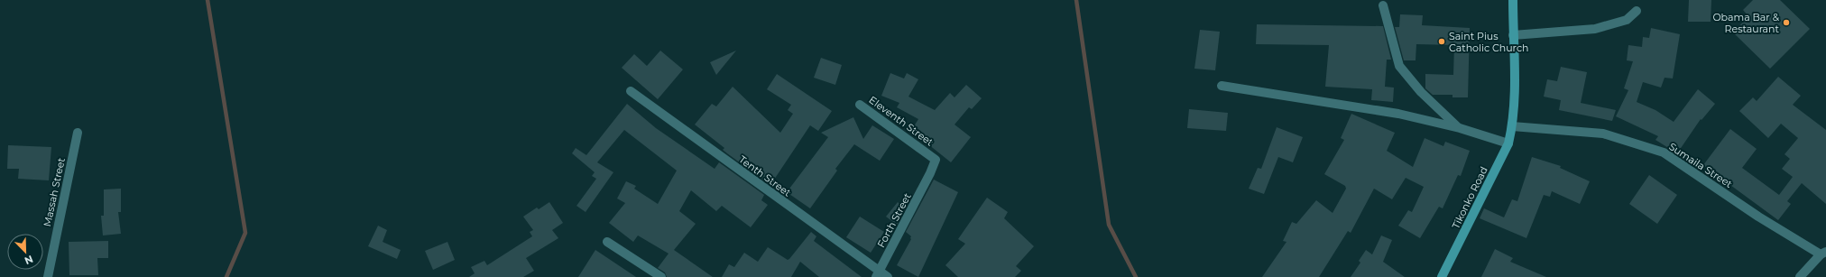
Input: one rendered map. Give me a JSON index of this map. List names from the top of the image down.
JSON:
{
  "streets": {
    "street": [
      "Eleventh Street",
      "Sumaila Street",
      "Tenth Street",
      "Massah Street",
      "Tikonko Road",
      "Forth Street"
    ]
  },
  "crossings": [
    ["Eleventh Street", "Forth Street"],
    ["Sumaila Street", "Tikonko Road"],
    ["Tenth Street", "Forth Street"]
  ],
  "places": ["Obama Bar & Restaurant", "Saint Pius Catholic Church"],
  "north": "bottom right"
}
